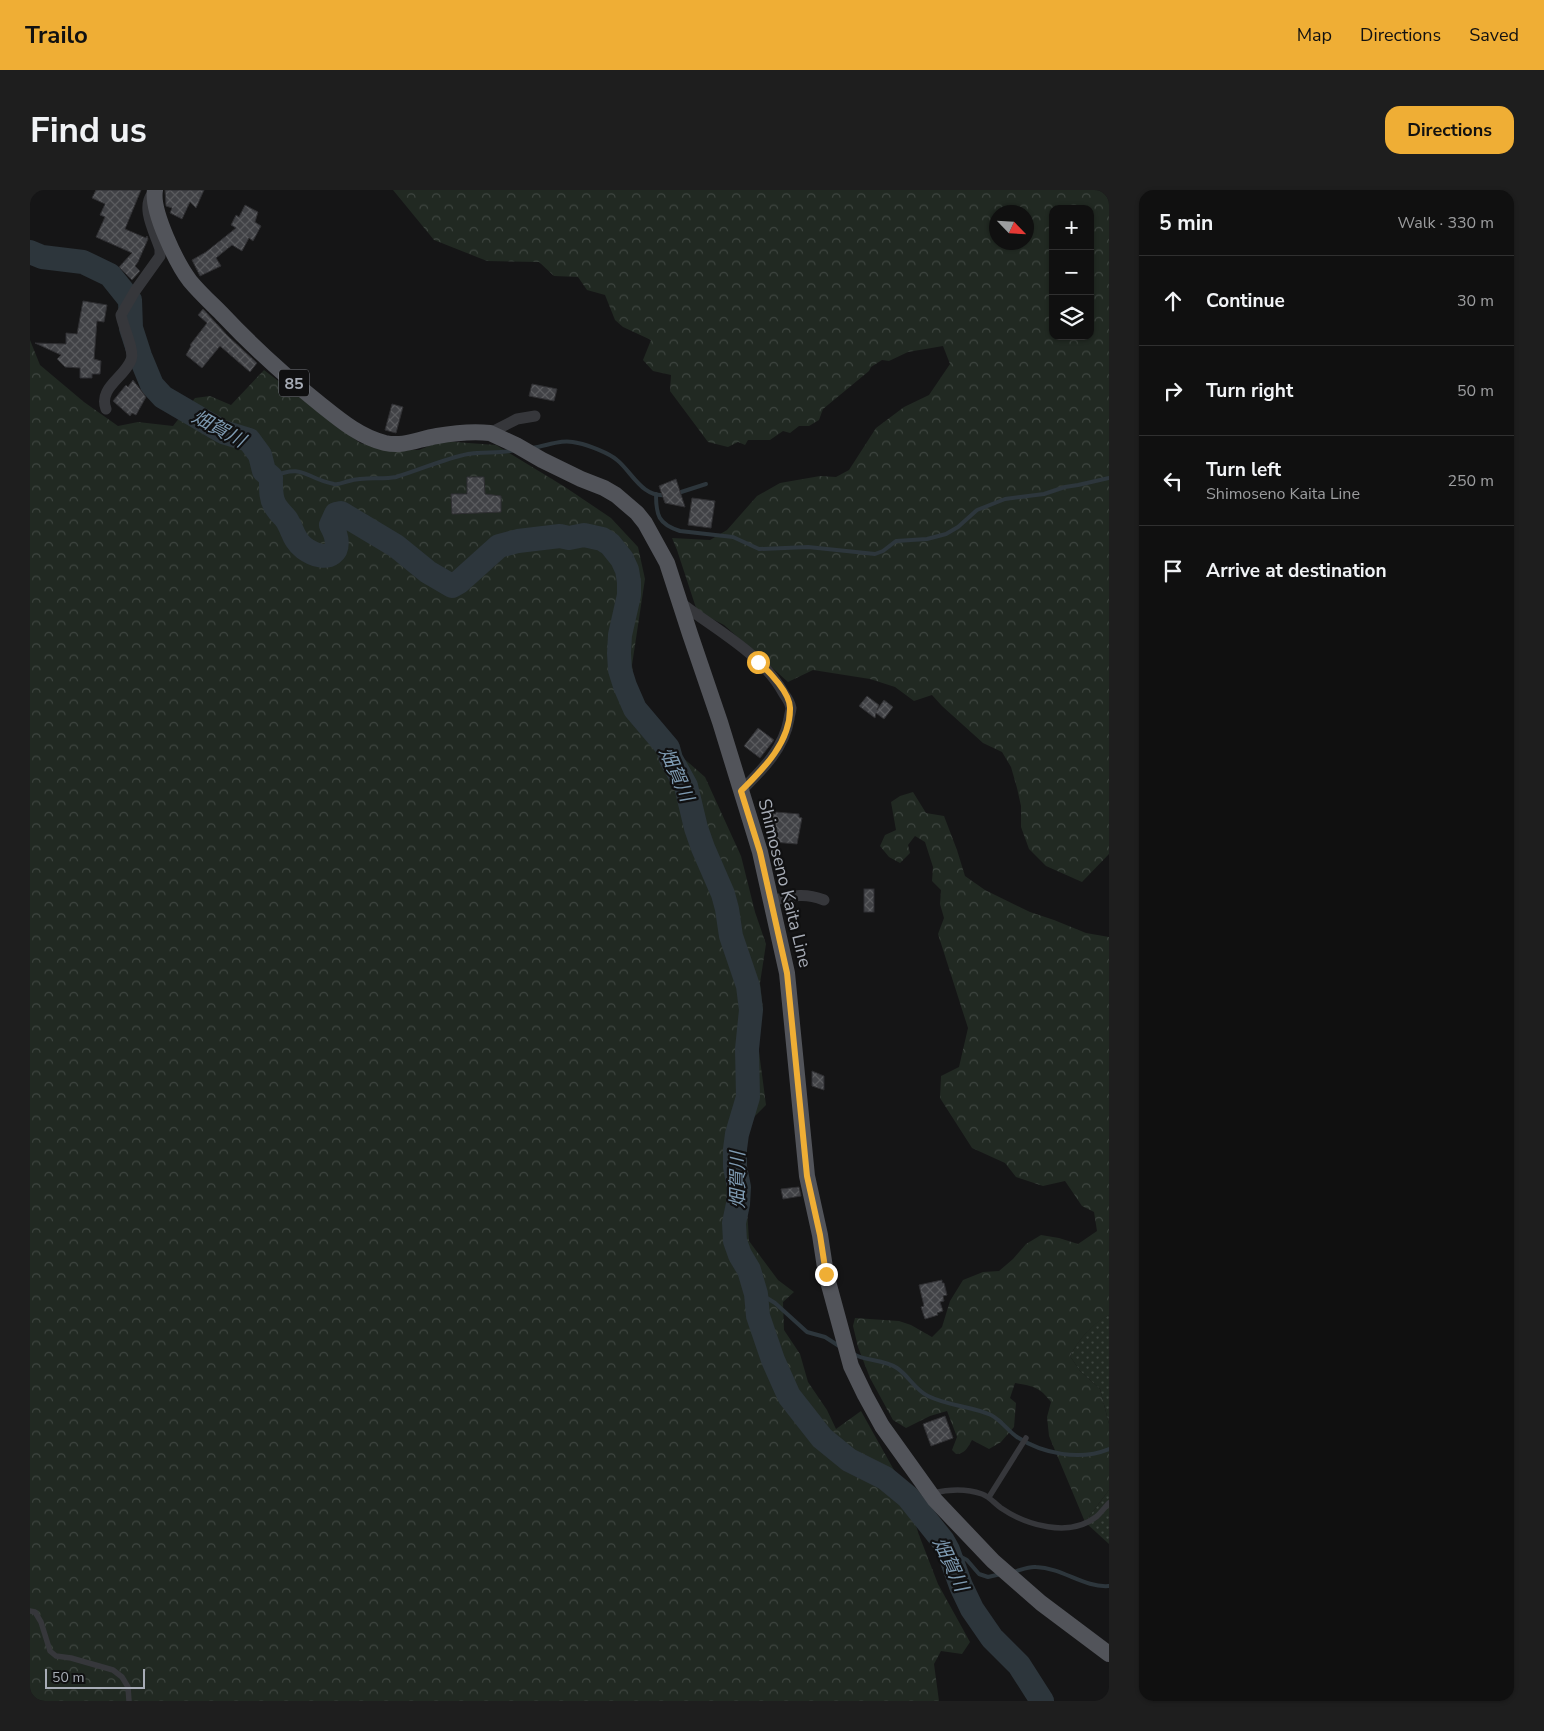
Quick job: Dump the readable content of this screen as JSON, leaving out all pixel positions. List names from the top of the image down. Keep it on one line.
{"streets":{"main road":["85","Shimoseno Kaita Line"]},"water":["畑賀川"],"scale_bar":"50 m","north":"bottom right","page":{"header":"Trailo","nav":["Map","Directions","Saved"],"buttons":"Directions","title":"Find us","heading":["5 min","Walk · 330 m"],"map_buttons":["+","−"],"list":[["Continue","30 m"],["Turn right","50 m"],["Turn left","Shimoseno Kaita Line","250 m"],"Arrive at destination"],"scale":"50 m"}}
